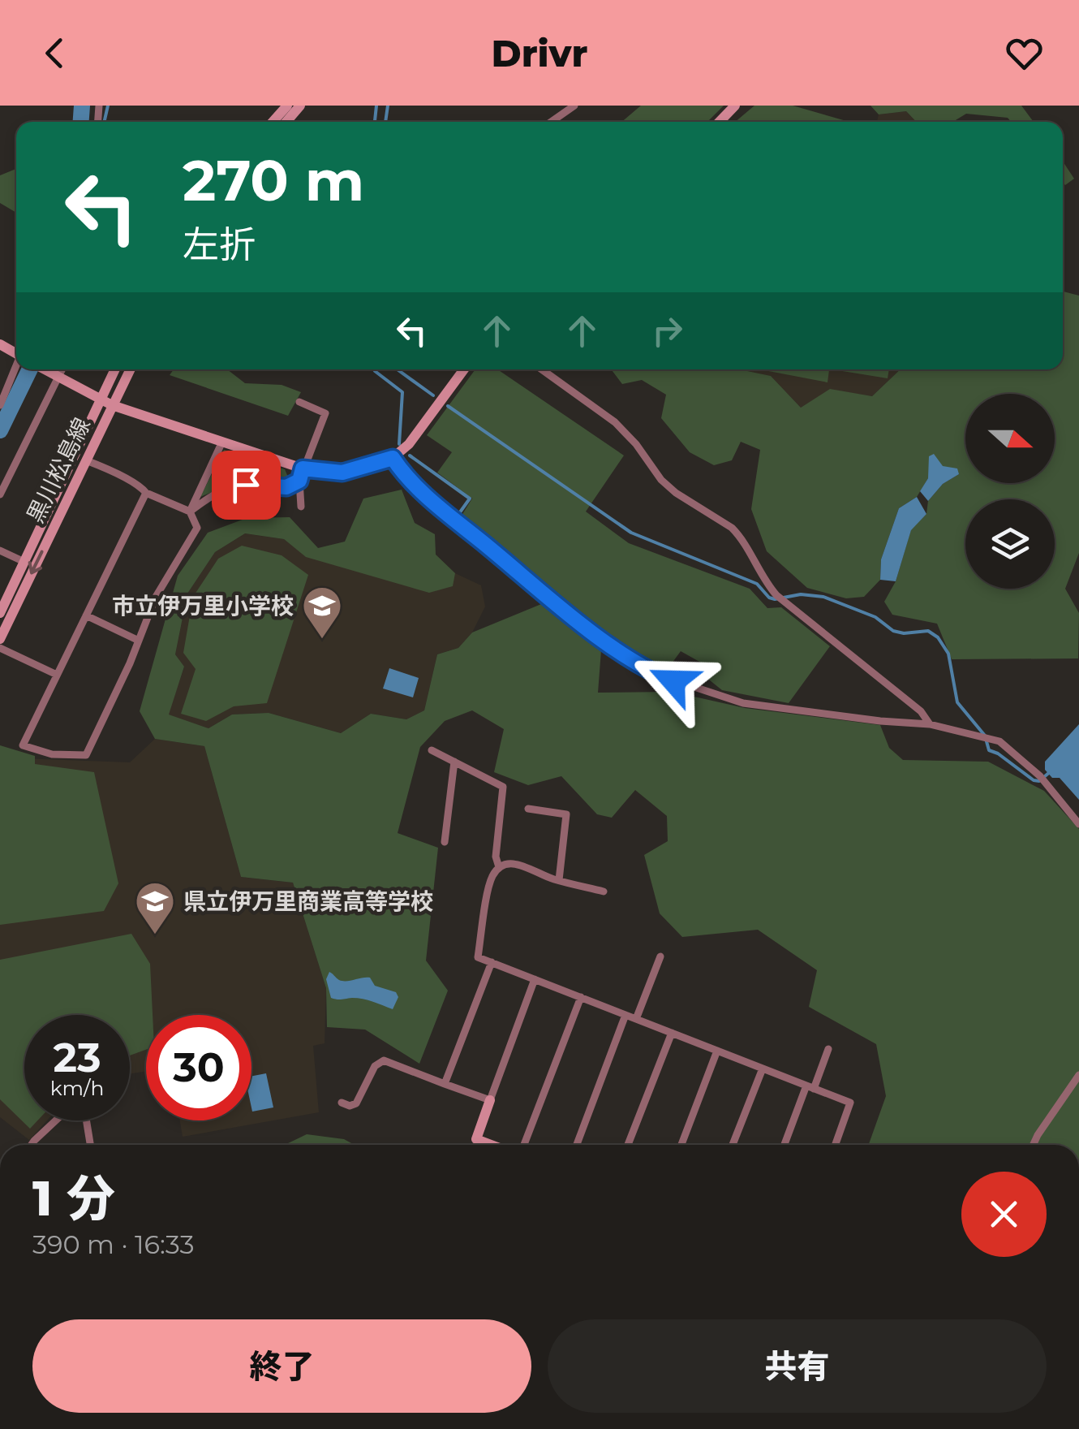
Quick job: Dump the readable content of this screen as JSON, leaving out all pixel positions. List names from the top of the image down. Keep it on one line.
{"streets":{"main road":["黒川松島線"]},"places":{"school or university":["市立伊万里小学校","県立伊万里商業高等学校"]},"north":"right","page":{"header":"Drivr","turn":["270 m","左折"],"speed":"23 km/h","limit":"30","heading":["1 分","390 m · 16:33"],"buttons":["終了","共有"]}}
